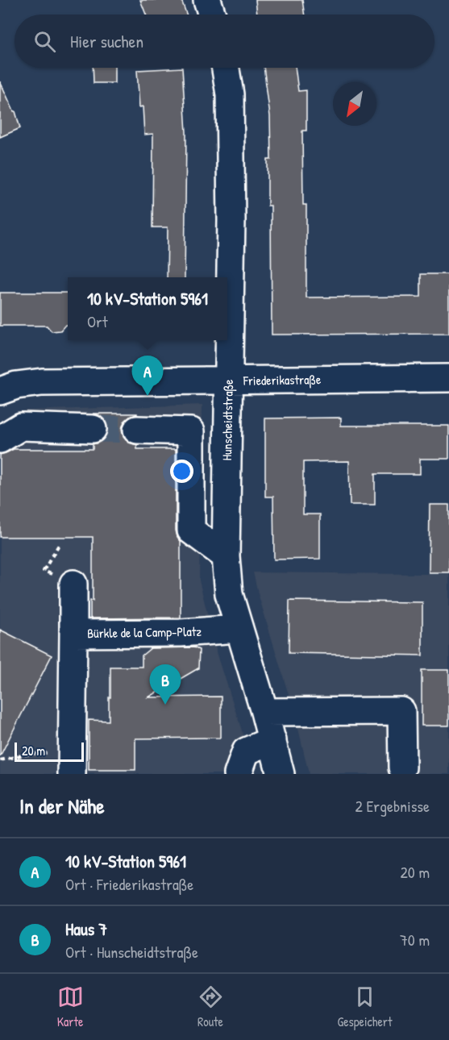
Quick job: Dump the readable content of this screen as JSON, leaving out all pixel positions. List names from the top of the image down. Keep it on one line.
{"streets":{"street":["Friederikastraße","Hunscheidtstraße","Bürkle de la Camp-Platz"]},"crossings":[["Friederikastraße","Hunscheidtstraße"],["Hunscheidtstraße","Bürkle de la Camp-Platz"]],"scale_bar":"20 m","north":"bottom left","page":{"search":"Hier suchen","popup":["10 kV-Station 5961","Ort"],"pins":["A","B"],"scale":"20 m","heading":["In der Nähe","2 Ergebnisse"],"list":[{"mark":"A","name":"10 kV-Station 5961","note":"Ort · Friederikastraße","value":"20 m"},{"mark":"B","name":"Haus 7","note":"Ort · Hunscheidtstraße","value":"70 m"}],"nav":["Karte","Route","Gespeichert"]}}
